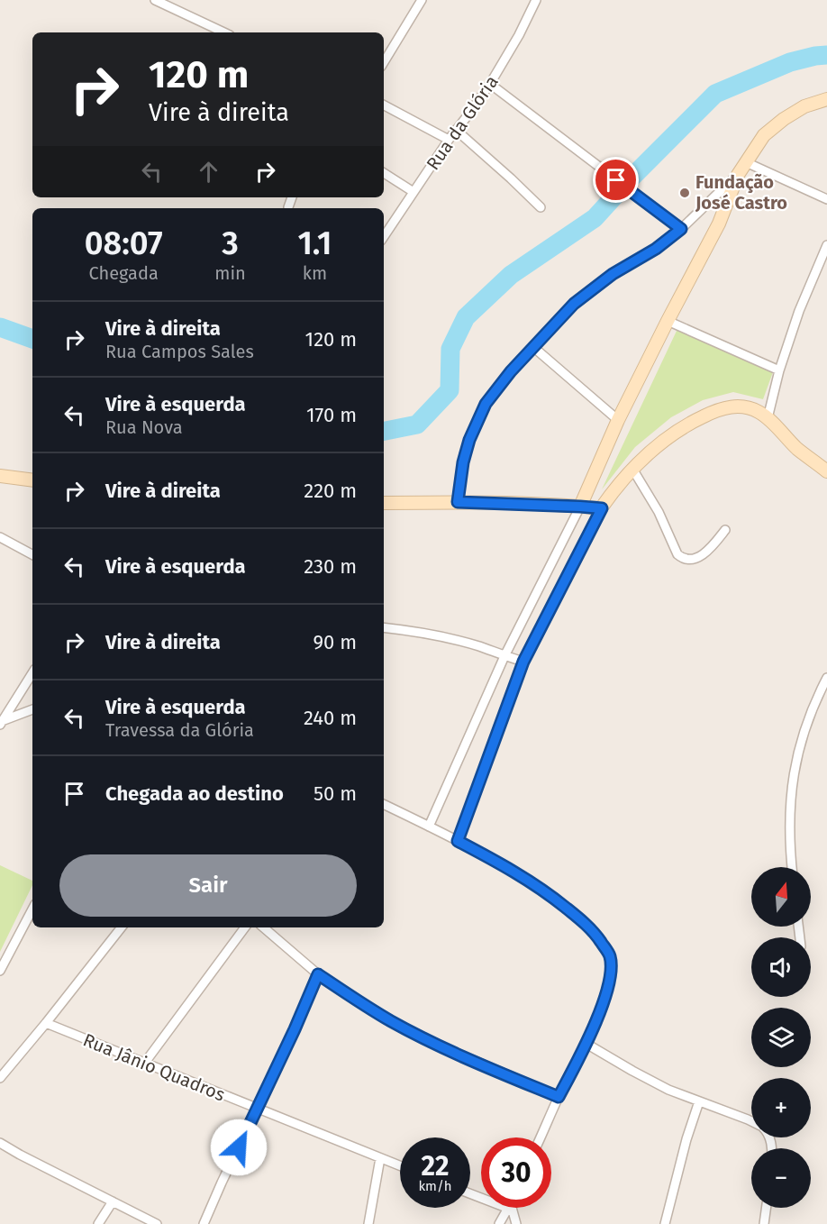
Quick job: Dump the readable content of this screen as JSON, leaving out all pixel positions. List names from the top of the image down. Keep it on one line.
{"streets":{"street":["Rua da Glória","Rua Jânio Quadros"]},"places":["Fundação José Castro"],"north":"top","page":{"turn":["120 m","Vire à direita"],"eta":["08:07","Chegada","3","min","1.1","km"],"list":[{"name":"Vire à direita","note":"Rua Campos Sales","value":"120 m"},{"name":"Vire à esquerda","note":"Rua Nova","value":"170 m"},{"name":"Vire à direita","value":"220 m"},{"name":"Vire à esquerda","value":"230 m"},{"name":"Vire à direita","value":"90 m"},{"name":"Vire à esquerda","note":"Travessa da Glória","value":"240 m"},{"name":"Chegada ao destino","value":"50 m"}],"buttons":"Sair","map_buttons":["+","−"],"speed":"22 km/h","limit":"30"}}
